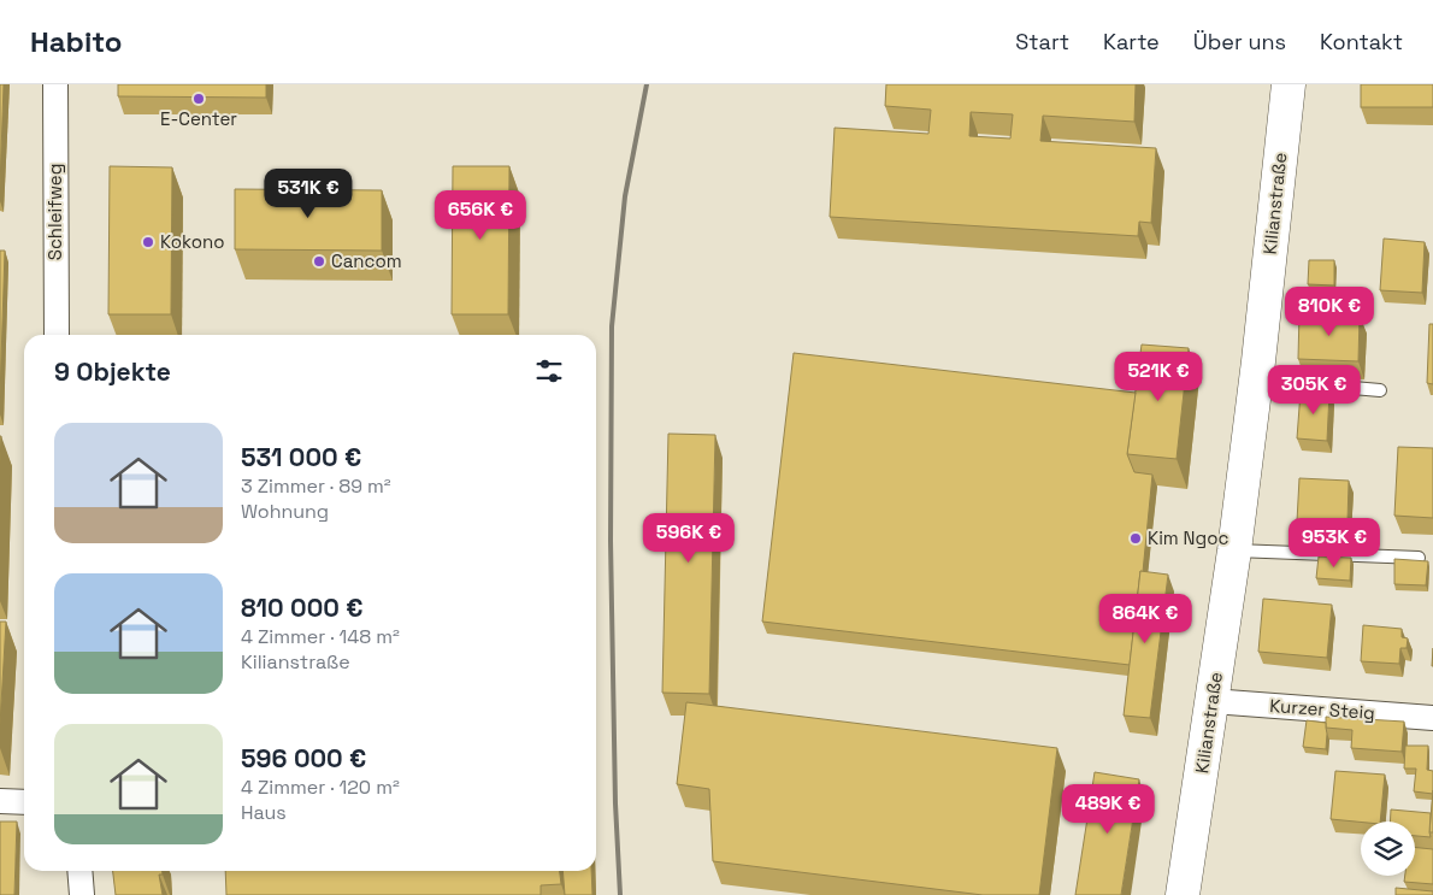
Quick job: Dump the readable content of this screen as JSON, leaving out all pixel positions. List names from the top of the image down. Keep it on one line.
{"streets":{"main road":["Kilianstraße"],"street":["Schleifweg","Kurzer Steig"]},"crossings":[["Kilianstraße","Kurzer Steig"]],"places":["E-Center","Kokono","Cancom","Kim Ngoc"],"page":{"header":"Habito","nav":["Start","Karte","Über uns","Kontakt"],"price":["531K €","656K €","810K €","521K €","305K €","596K €","953K €","864K €","489K €"],"heading":"9 Objekte","list":[{"name":"531 000 €","note":"3 Zimmer · 89 m² · Wohnung"},{"name":"810 000 €","note":"4 Zimmer · 148 m² · Kilianstraße"},{"name":"596 000 €","note":"4 Zimmer · 120 m² · Haus"}]}}
